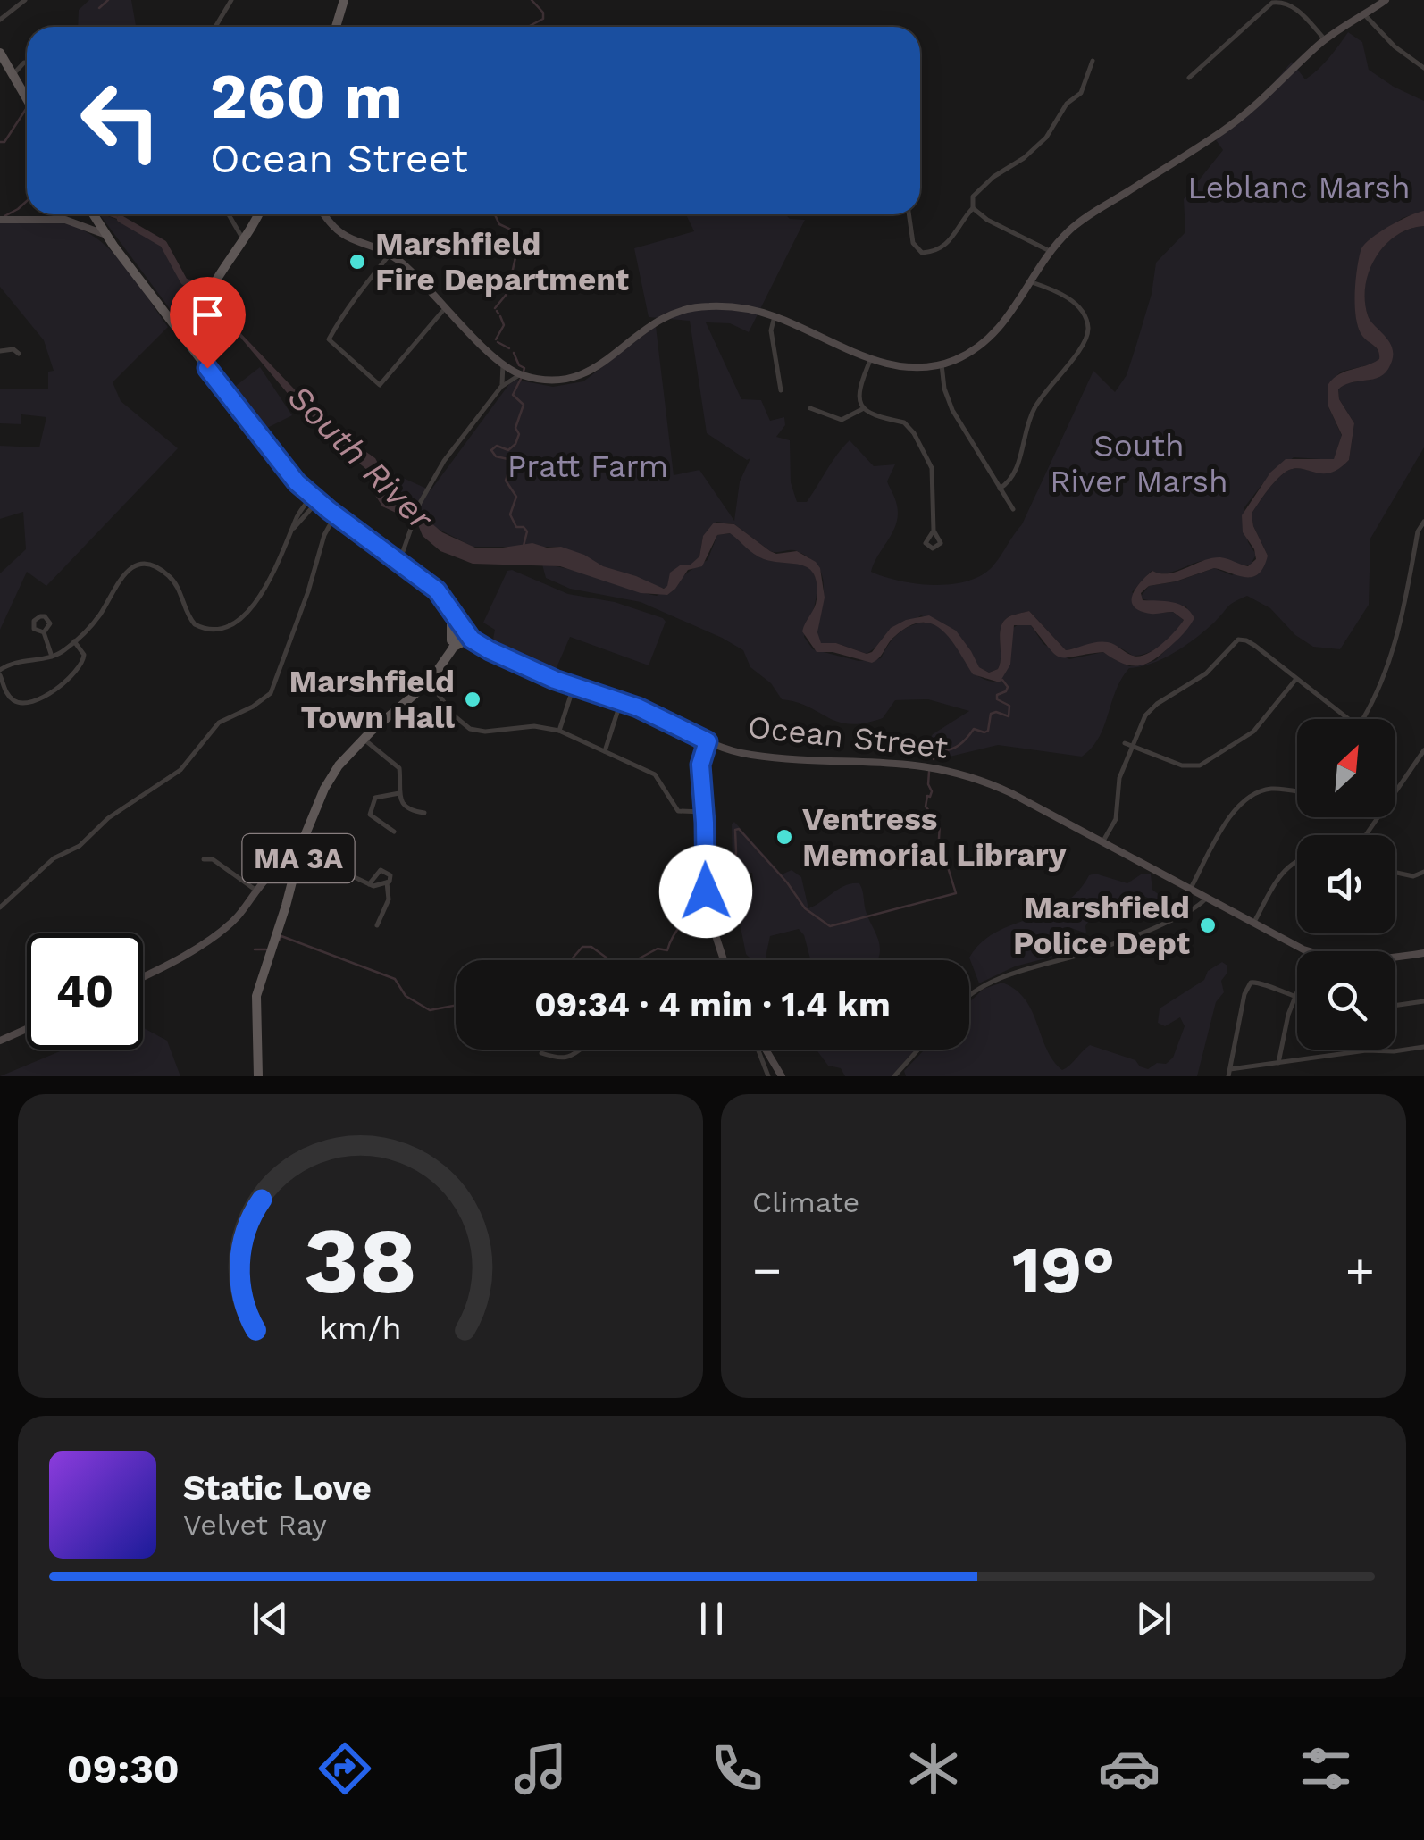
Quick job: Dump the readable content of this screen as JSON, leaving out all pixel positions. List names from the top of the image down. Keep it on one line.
{"streets":{"main road":["Ocean Street","MA 3A"]},"crossings":[["Ocean Street","MA 3A"]],"water":["South River"],"parks":["Leblanc Marsh","South River Marsh","Pratt Farm"],"places":["Marshfield Fire Department","Marshfield Town Hall","Ventress Memorial Library","Marshfield Police Dept"],"north":"top right","page":{"turn":["260 m","Ocean Street"],"limit":"40","trip":"09:34 · 4 min · 1.4 km","tile":"Climate","heat":["−","19°","+"],"song":["Static Love","Velvet Ray"],"tabs":"09:30","gauge":["38","km/h"]}}
